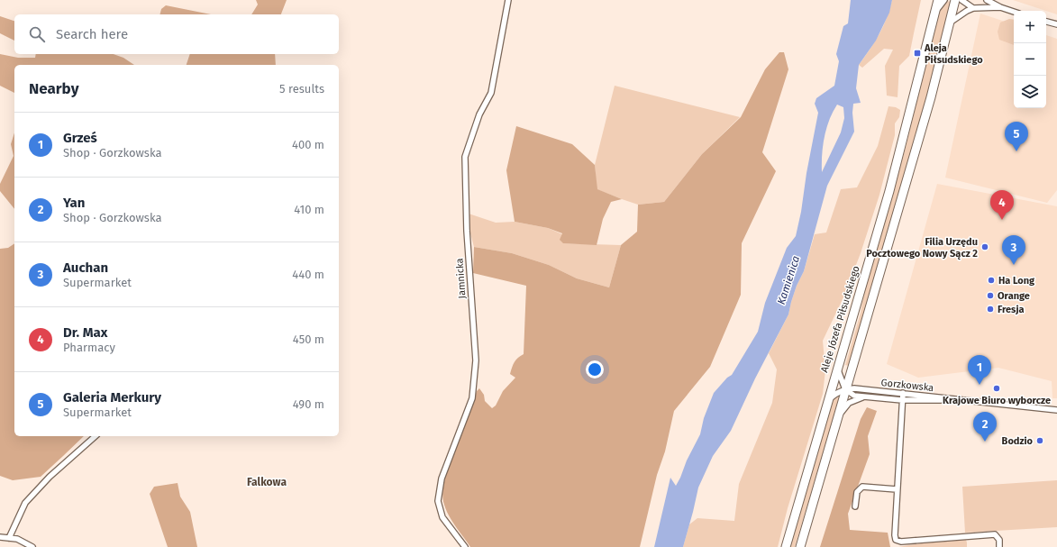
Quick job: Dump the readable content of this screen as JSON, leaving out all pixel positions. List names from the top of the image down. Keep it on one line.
{"streets":{"main road":["Aleje Józefa Piłsudskiego"],"street":["Jamnicka","Gorzkowska"]},"crossings":[["Aleje Józefa Piłsudskiego","Gorzkowska"]],"districts":["Falkowa"],"water":["Kamienica"],"places":{"transit":["Aleja Piłsudskiego"],"other":["Filia Urzędu Pocztowego Nowy Sącz 2","Ha Long","Orange","Fresja","Krajowe Biuro wyborcze","Bodzio"]},"page":{"map_buttons":["+","−"],"search":"Search here","heading":["Nearby","5 results"],"list":[{"mark":"1","name":"Grześ","note":"Shop · Gorzkowska","value":"400 m"},{"mark":"2","name":"Yan","note":"Shop · Gorzkowska","value":"410 m"},{"mark":"3","name":"Auchan","note":"Supermarket","value":"440 m"},{"mark":"4","name":"Dr. Max","note":"Pharmacy","value":"450 m"},{"mark":"5","name":"Galeria Merkury","note":"Supermarket","value":"490 m"}],"pins":["5","4","3","1","2"]}}
